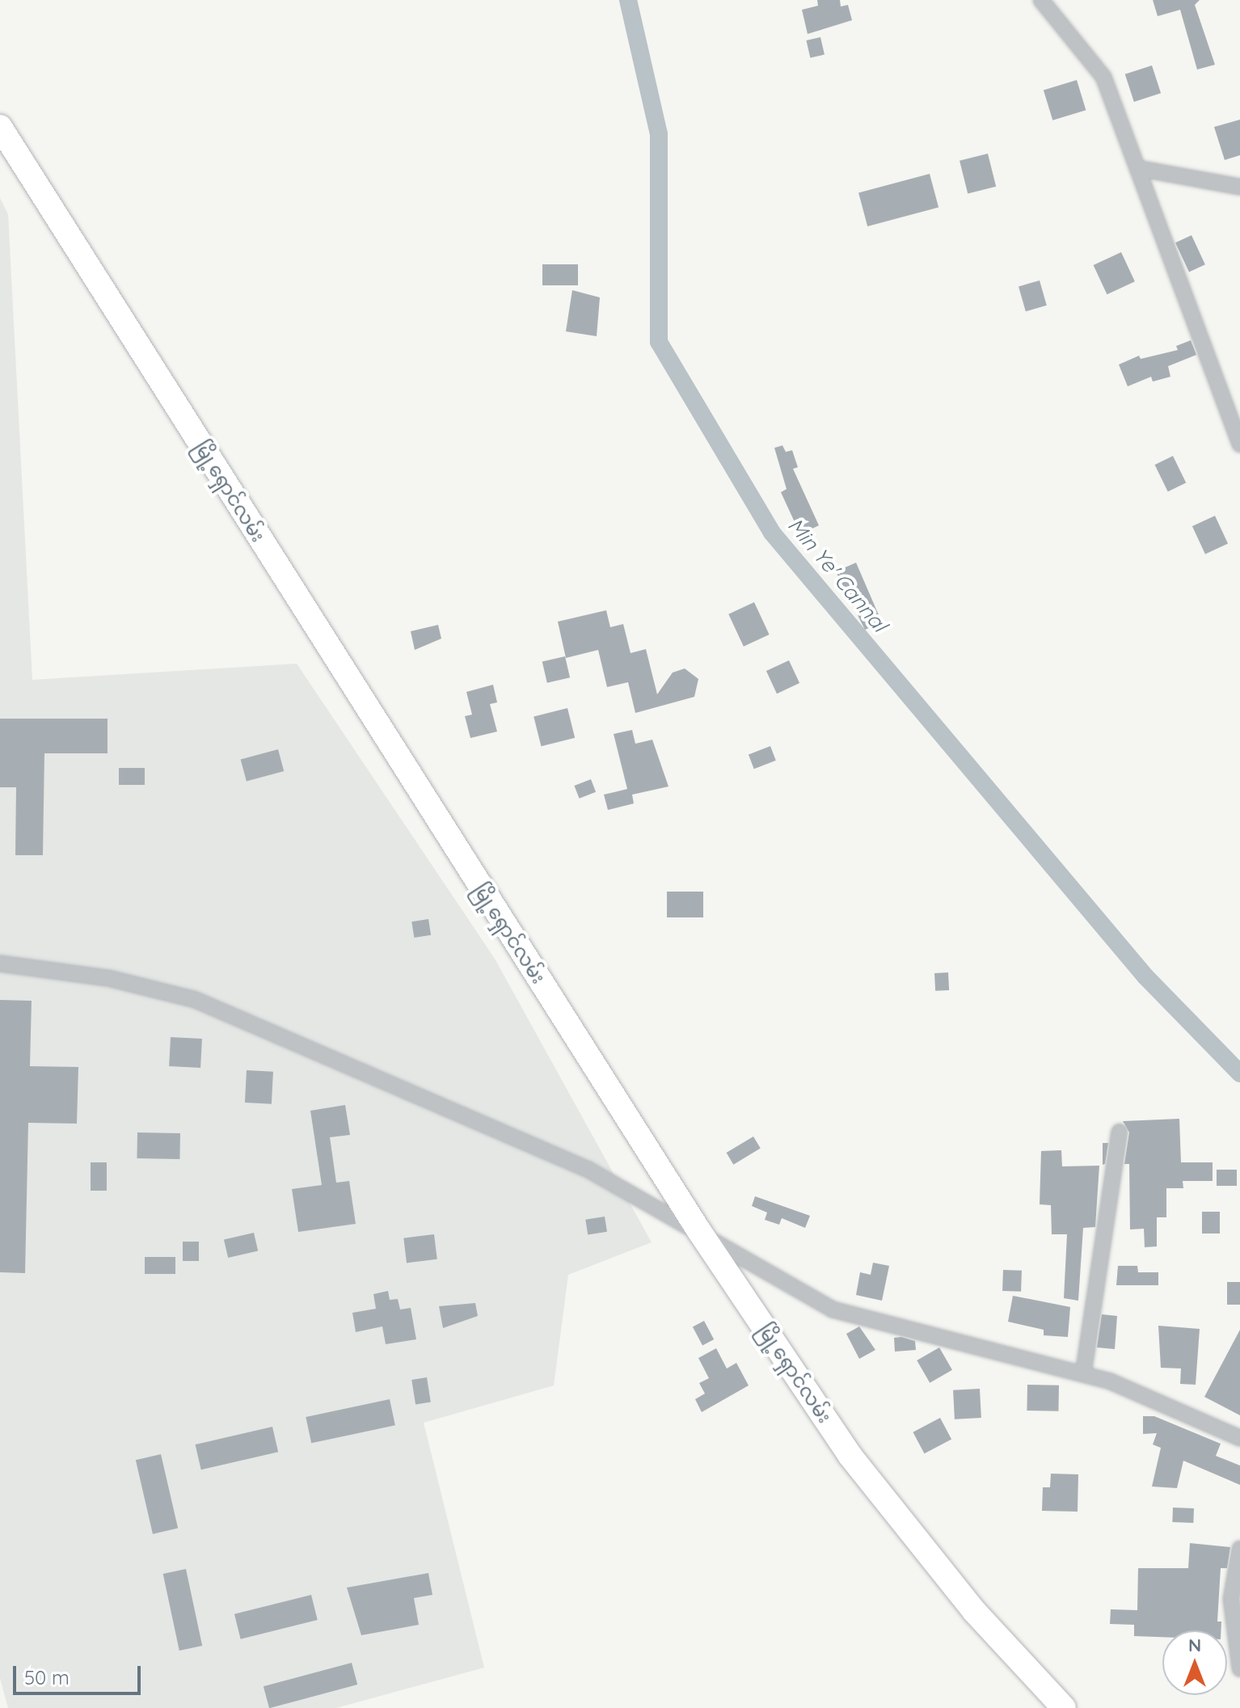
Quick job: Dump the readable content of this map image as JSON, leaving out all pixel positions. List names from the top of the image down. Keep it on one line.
{"streets":{"main road":["မြို့ရှောင်လမ်း"]},"water":["Min Ye' Cannal"],"scale_bar":"50 m","north":"top"}
